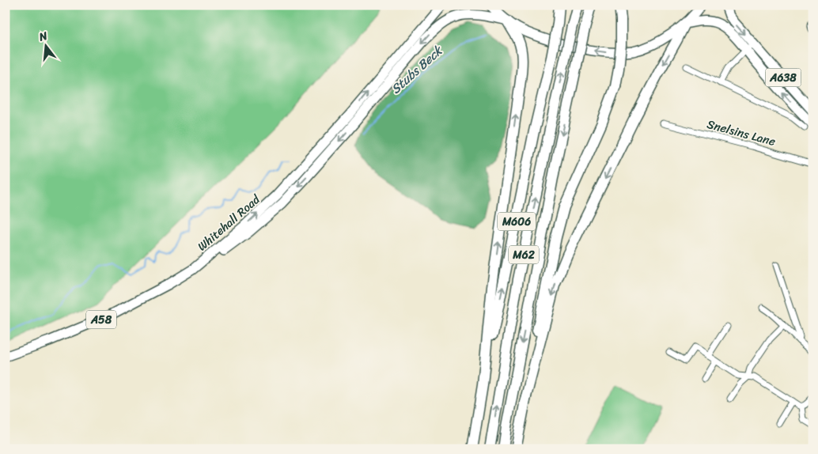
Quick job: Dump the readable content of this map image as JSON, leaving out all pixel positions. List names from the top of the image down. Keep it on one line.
{"streets":{"highway":["M606","M62"],"main road":["A638","Whitehall Road","A58"],"street":["Snelsins Lane"]},"crossings":[["Whitehall Road","A58"]],"water":["Stubs Beck"],"north":"top"}
